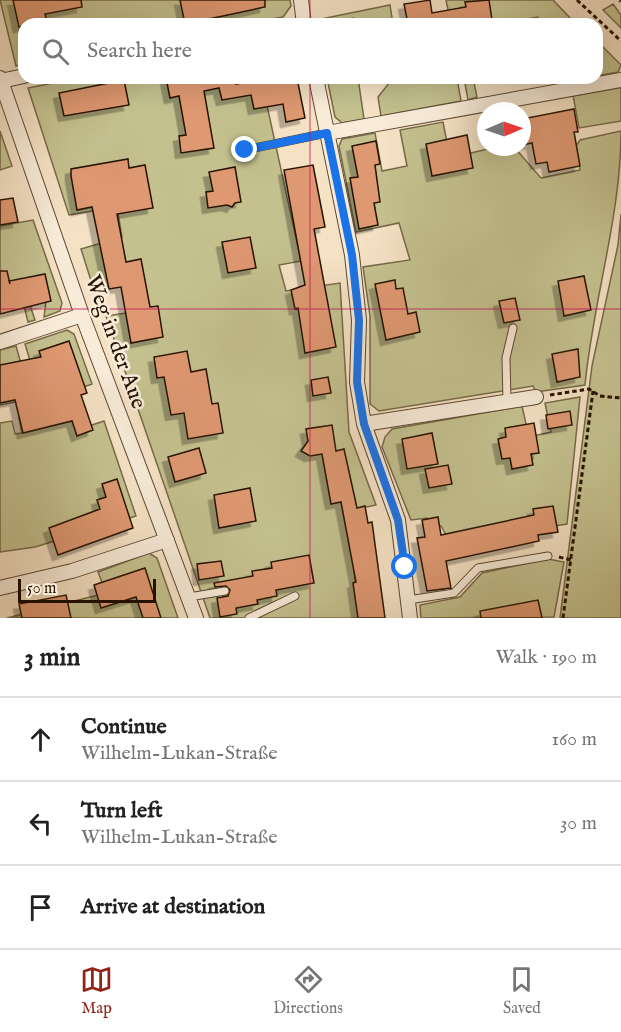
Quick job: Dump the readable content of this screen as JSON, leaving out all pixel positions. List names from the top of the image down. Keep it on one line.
{"streets":{"street":["Weg in der Aue"]},"scale_bar":"50 m","north":"right","page":{"search":"Search here","scale":"50 m","heading":["3 min","Walk · 190 m"],"list":[["Continue","Wilhelm-Lukan-Straße","160 m"],["Turn left","Wilhelm-Lukan-Straße","30 m"],"Arrive at destination"],"nav":["Map","Directions","Saved"]}}
